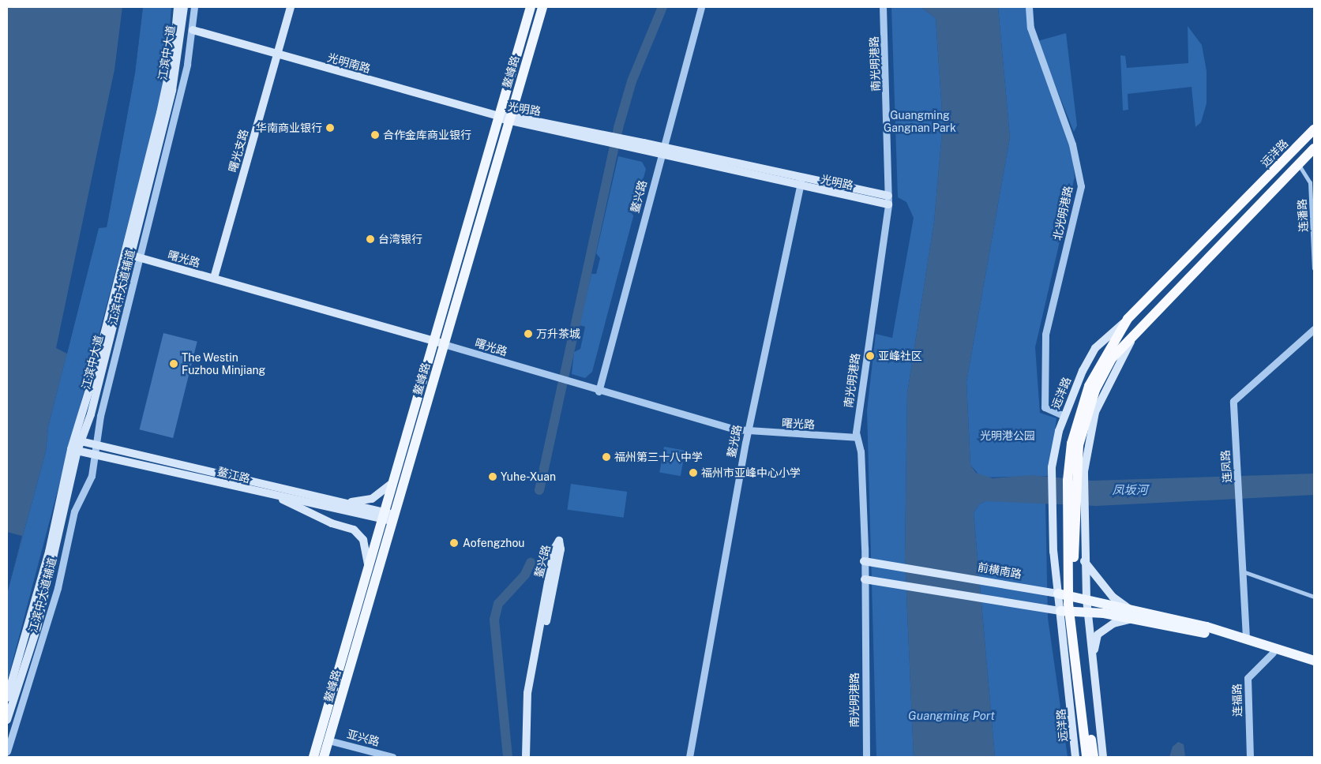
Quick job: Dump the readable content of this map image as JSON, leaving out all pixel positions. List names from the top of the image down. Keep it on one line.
{"streets":{"highway":["远洋路"],"main road":["江滨中大道","光明南路","鳌峰路","光明路","曙光支路","鳌兴路","曙光路","鳌江路","前横南路"],"street":["南光明港路","北光明港路","连潘路","江滨中大道辅道","鳌光路","连凤路","连福路","亚兴路"]},"crossings":[["江滨中大道","曙光路"],["江滨中大道","鳌江路"],["光明南路","鳌峰路"],["光明南路","光明路"],["光明南路","曙光支路"],["光明南路","江滨中大道辅道"],["南光明港路","光明路"],["南光明港路","曙光路"],["南光明港路","前横南路"],["鳌峰路","光明路"],["鳌峰路","曙光路"],["鳌峰路","鳌江路"],["鳌峰路","亚兴路"],["光明路","鳌兴路"],["光明路","鳌光路"],["曙光支路","曙光路"],["远洋路","北光明港路"],["远洋路","前横南路"],["鳌兴路","曙光路"],["曙光路","江滨中大道辅道"],["曙光路","鳌光路"],["江滨中大道辅道","鳌江路"],["连凤路","前横南路"]],"water":["凤坂河","Guangming Port"],"parks":["Guangming Gangnan Park","光明港公园"],"places":["华南商业银行","合作金库商业银行","台湾银行","万升茶城","亚峰社区","The Westin Fuzhou Minjiang","福州第三十八中学","福州市亚峰中心小学","Yuhe-Xuan","Aofengzhou"]}
